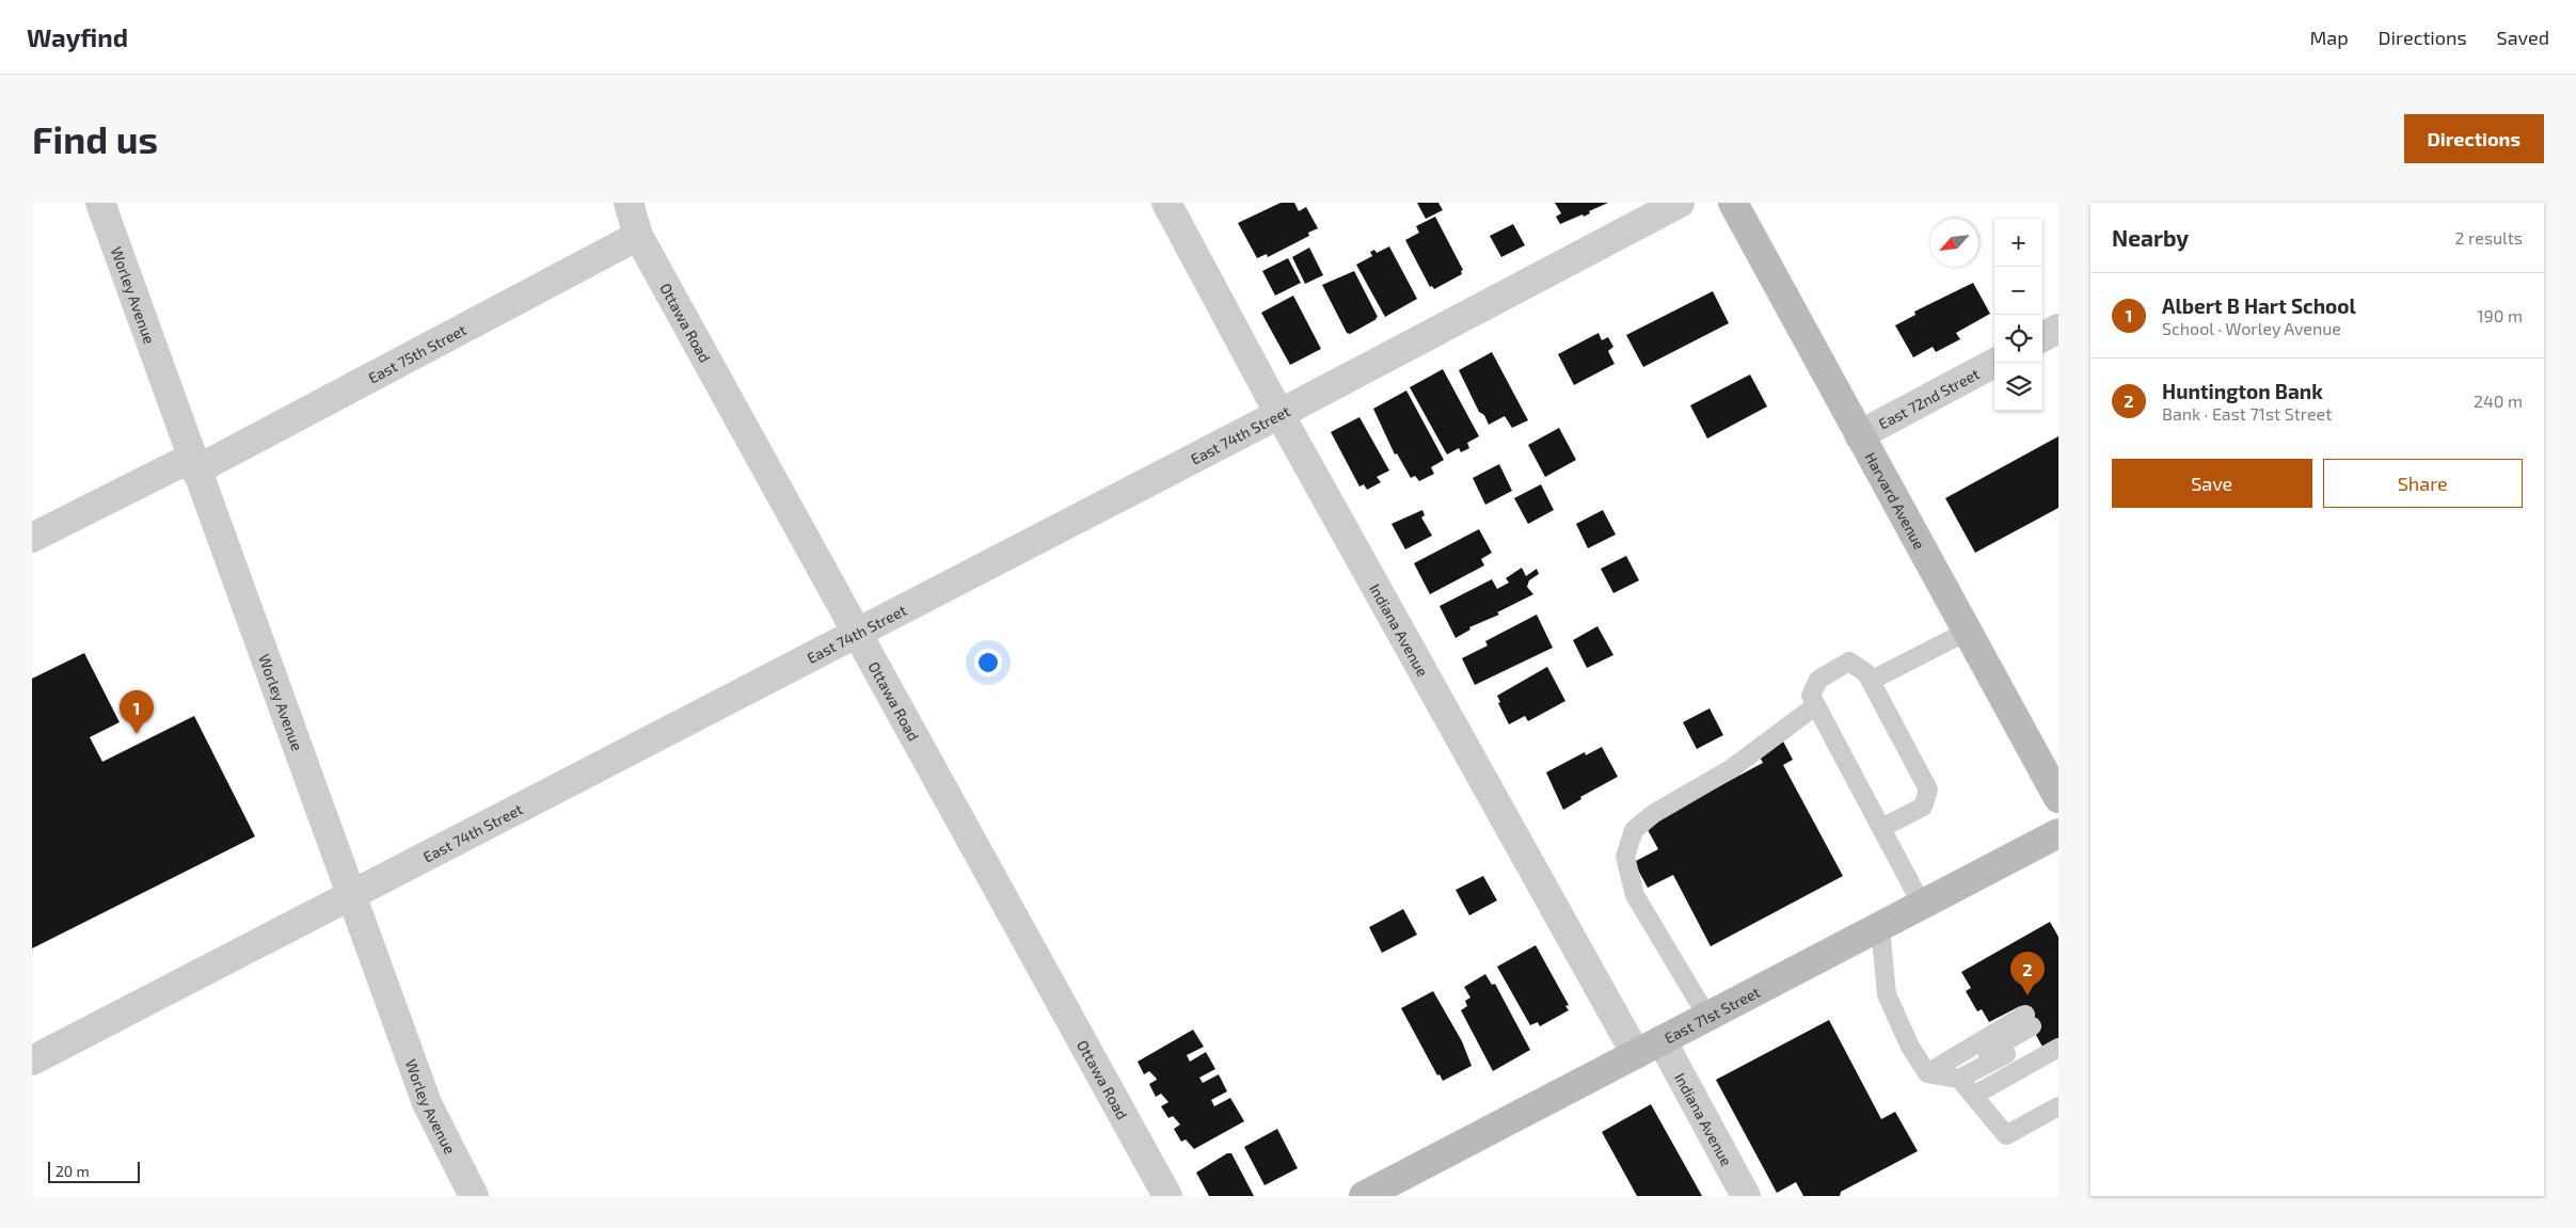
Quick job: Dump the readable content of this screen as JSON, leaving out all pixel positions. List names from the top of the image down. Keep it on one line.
{"streets":{"main road":["Harvard Avenue","East 71st Street"],"street":["Worley Avenue","Ottawa Road","East 75th Street","East 72nd Street","East 74th Street","Indiana Avenue"]},"crossings":[["Worley Avenue","East 75th Street"],["Worley Avenue","East 74th Street"],["Ottawa Road","East 75th Street"],["Ottawa Road","East 74th Street"],["East 72nd Street","Harvard Avenue"],["East 74th Street","Indiana Avenue"],["Indiana Avenue","East 71st Street"]],"scale_bar":"20 m","north":"bottom left","page":{"header":"Wayfind","nav":["Map","Directions","Saved"],"buttons":["Directions",["Save","Share"]],"title":"Find us","heading":["Nearby","2 results"],"map_buttons":["+","−"],"list":[{"mark":"1","name":"Albert B Hart School","note":"School · Worley Avenue","value":"190 m"},{"mark":"2","name":"Huntington Bank","note":"Bank · East 71st Street","value":"240 m"}],"pins":["1","2"],"scale":"20 m"}}
